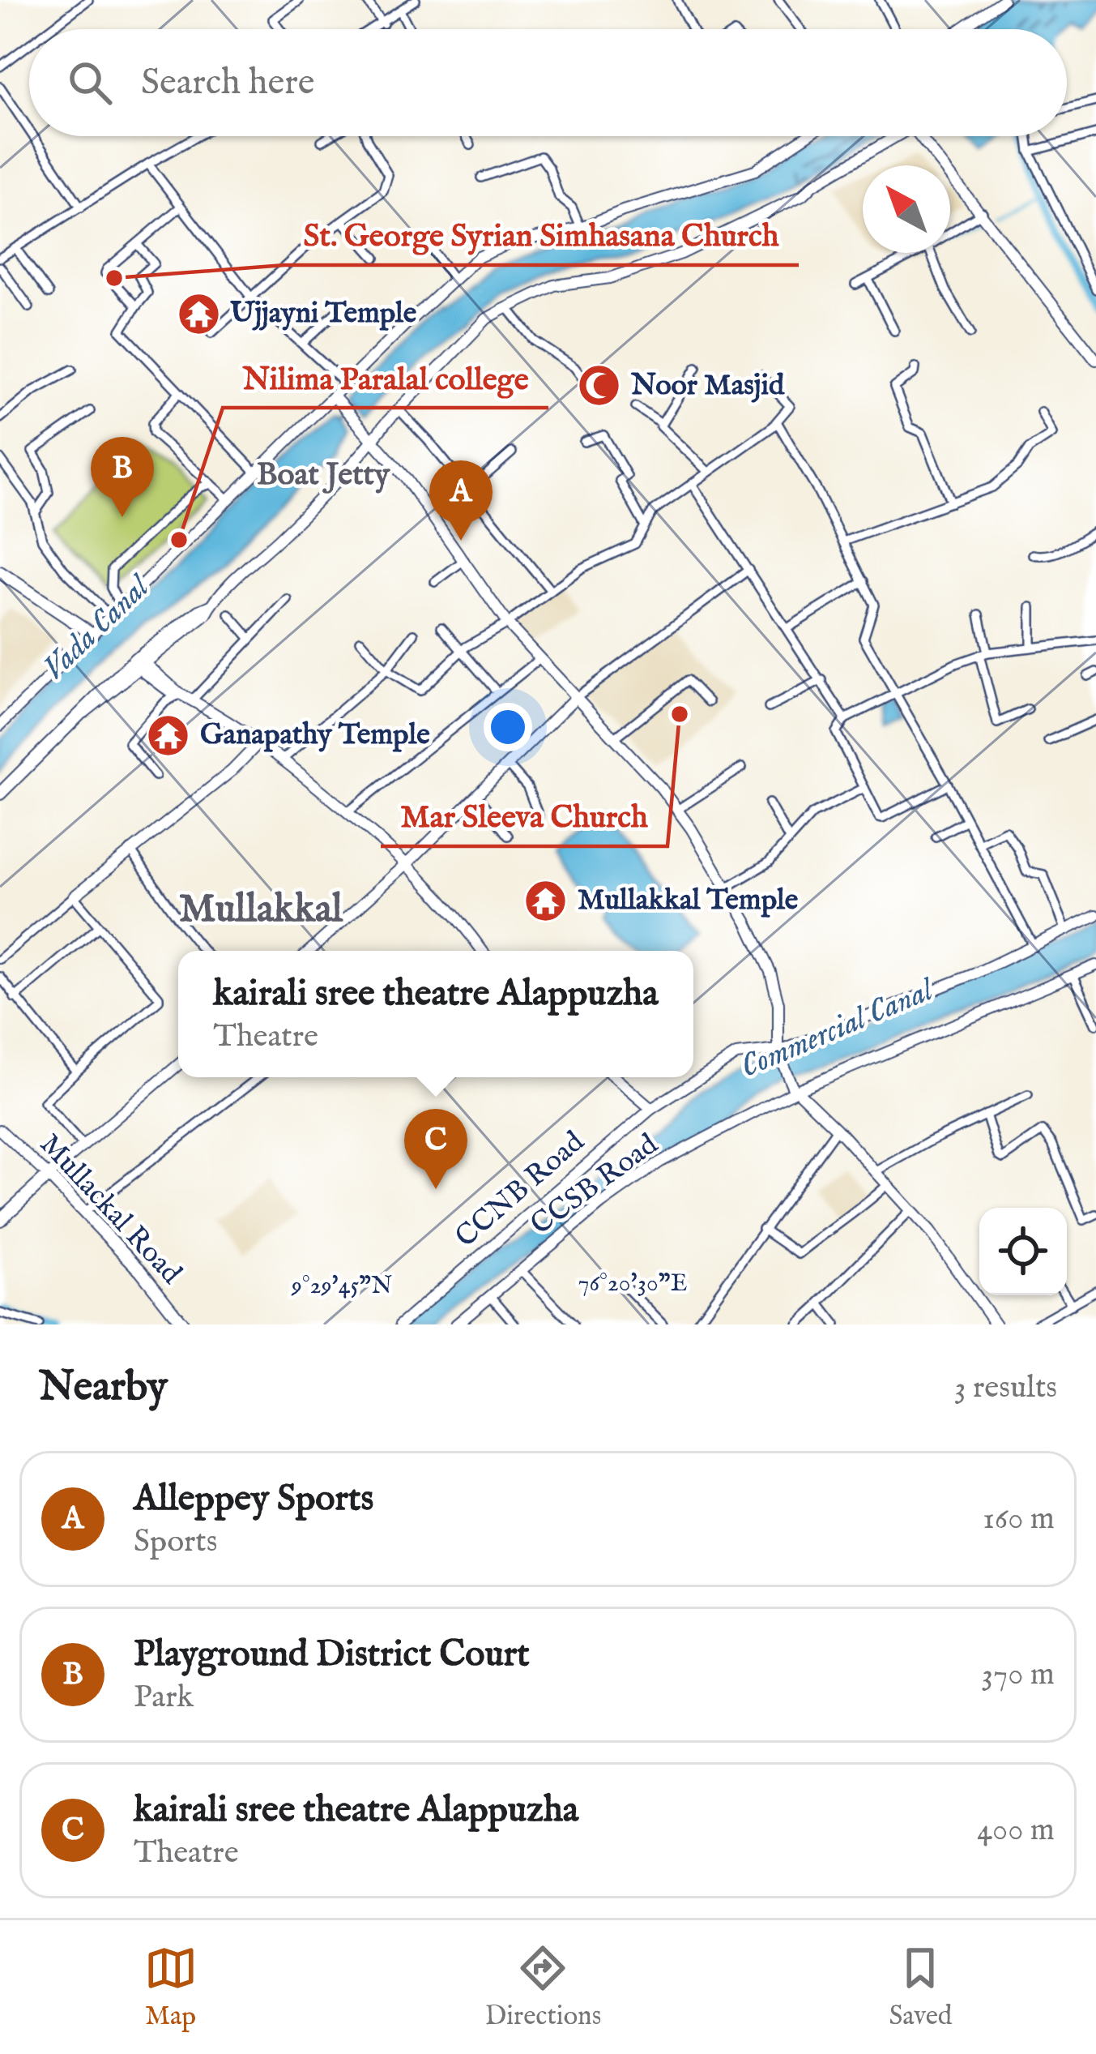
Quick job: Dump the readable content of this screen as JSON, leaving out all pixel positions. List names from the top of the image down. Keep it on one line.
{"streets":{"main road":["CCSB Road","CCNB Road","Mullackal Road"]},"districts":["Boat Jetty","Mullakkal"],"water":["Vada Canal","Commercial Canal"],"places":{"other":["St. George Syrian Simhasana Church","Nilima Paralal college","Mar Sleeva Church"],"temple":["Ujjayni Temple","Ganapathy Temple","Mullakkal Temple"],"mosque":["Noor Masjid"]},"north":"top left","page":{"search":"Search here","pins":["B","A","C"],"popup":["kairali sree theatre Alappuzha","Theatre"],"heading":["Nearby","3 results"],"list":[{"mark":"A","name":"Alleppey Sports","note":"Sports","value":"160 m"},{"mark":"B","name":"Playground District Court","note":"Park","value":"370 m"},{"mark":"C","name":"kairali sree theatre Alappuzha","note":"Theatre","value":"400 m"}],"nav":["Map","Directions","Saved"]},"coordinates":["76°20'30\"E","9°29'45\"N"]}
